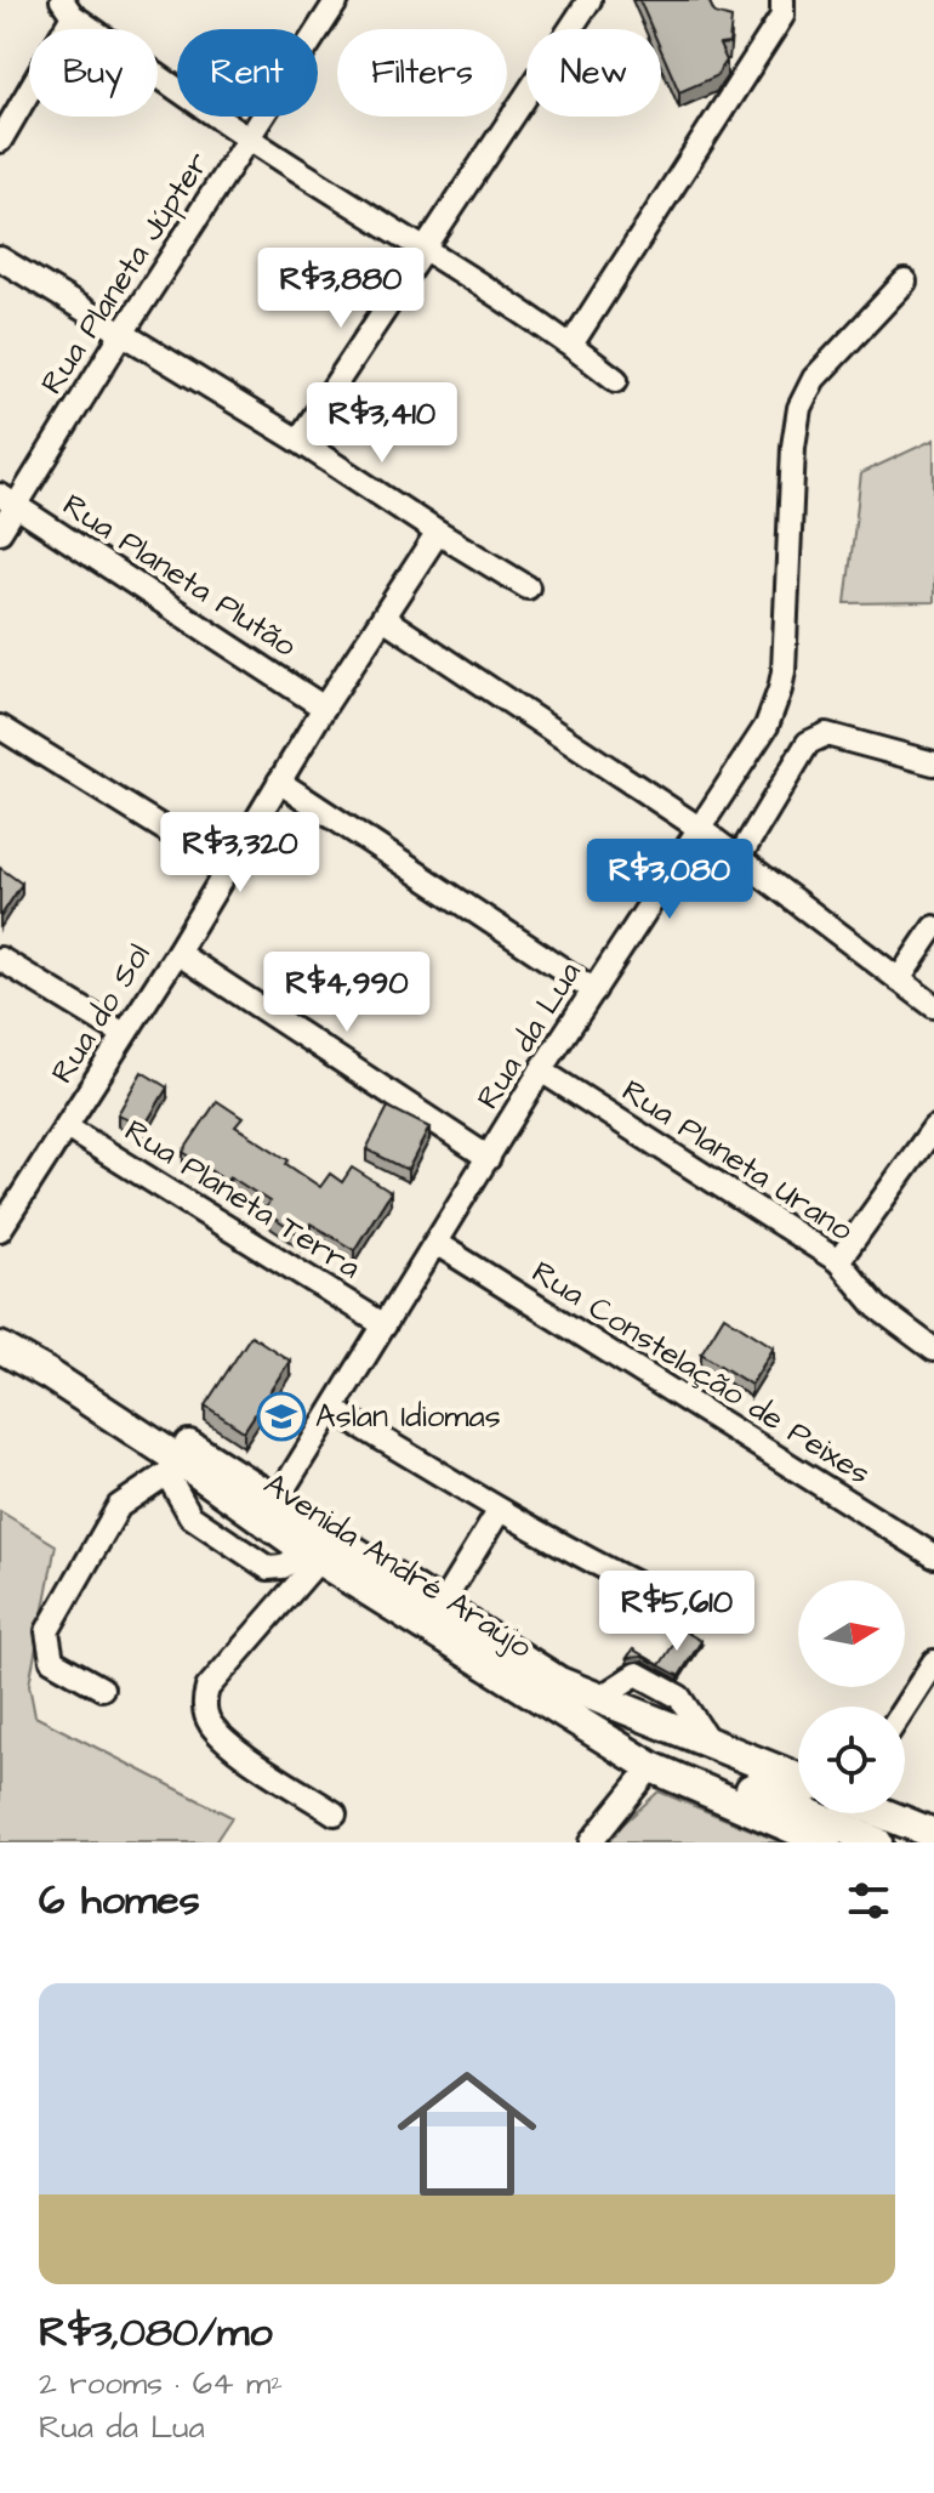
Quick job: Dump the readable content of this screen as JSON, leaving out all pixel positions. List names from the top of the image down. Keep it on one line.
{"streets":{"main road":["Avenida André Araújo"],"street":["Rua Planeta Júpter","Rua Planeta Plutão","Rua do Sol","Rua da Lua","Rua Planeta Urano","Rua Planeta Terra","Rua Constelação de Peixes"]},"crossings":[["Rua Planeta Júpter","Rua Planeta Plutão"],["Rua Planeta Plutão","Rua do Sol"],["Rua do Sol","Rua Planeta Terra"],["Rua da Lua","Rua Planeta Urano"],["Rua da Lua","Rua Planeta Terra"],["Rua da Lua","Rua Constelação de Peixes"],["Rua da Lua","Avenida André Araújo"]],"places":{"school or university":["Aslan Idiomas"]},"north":"right","page":{"chip":["Buy","Rent","Filters","New"],"price":["R$3,880","R$3,410","R$3,320","R$3,080","R$4,990","R$5,610"],"heading":"6 homes","list":[{"name":"R$3,080/mo","note":"2 rooms · 64 m² · Rua da Lua"}]}}
